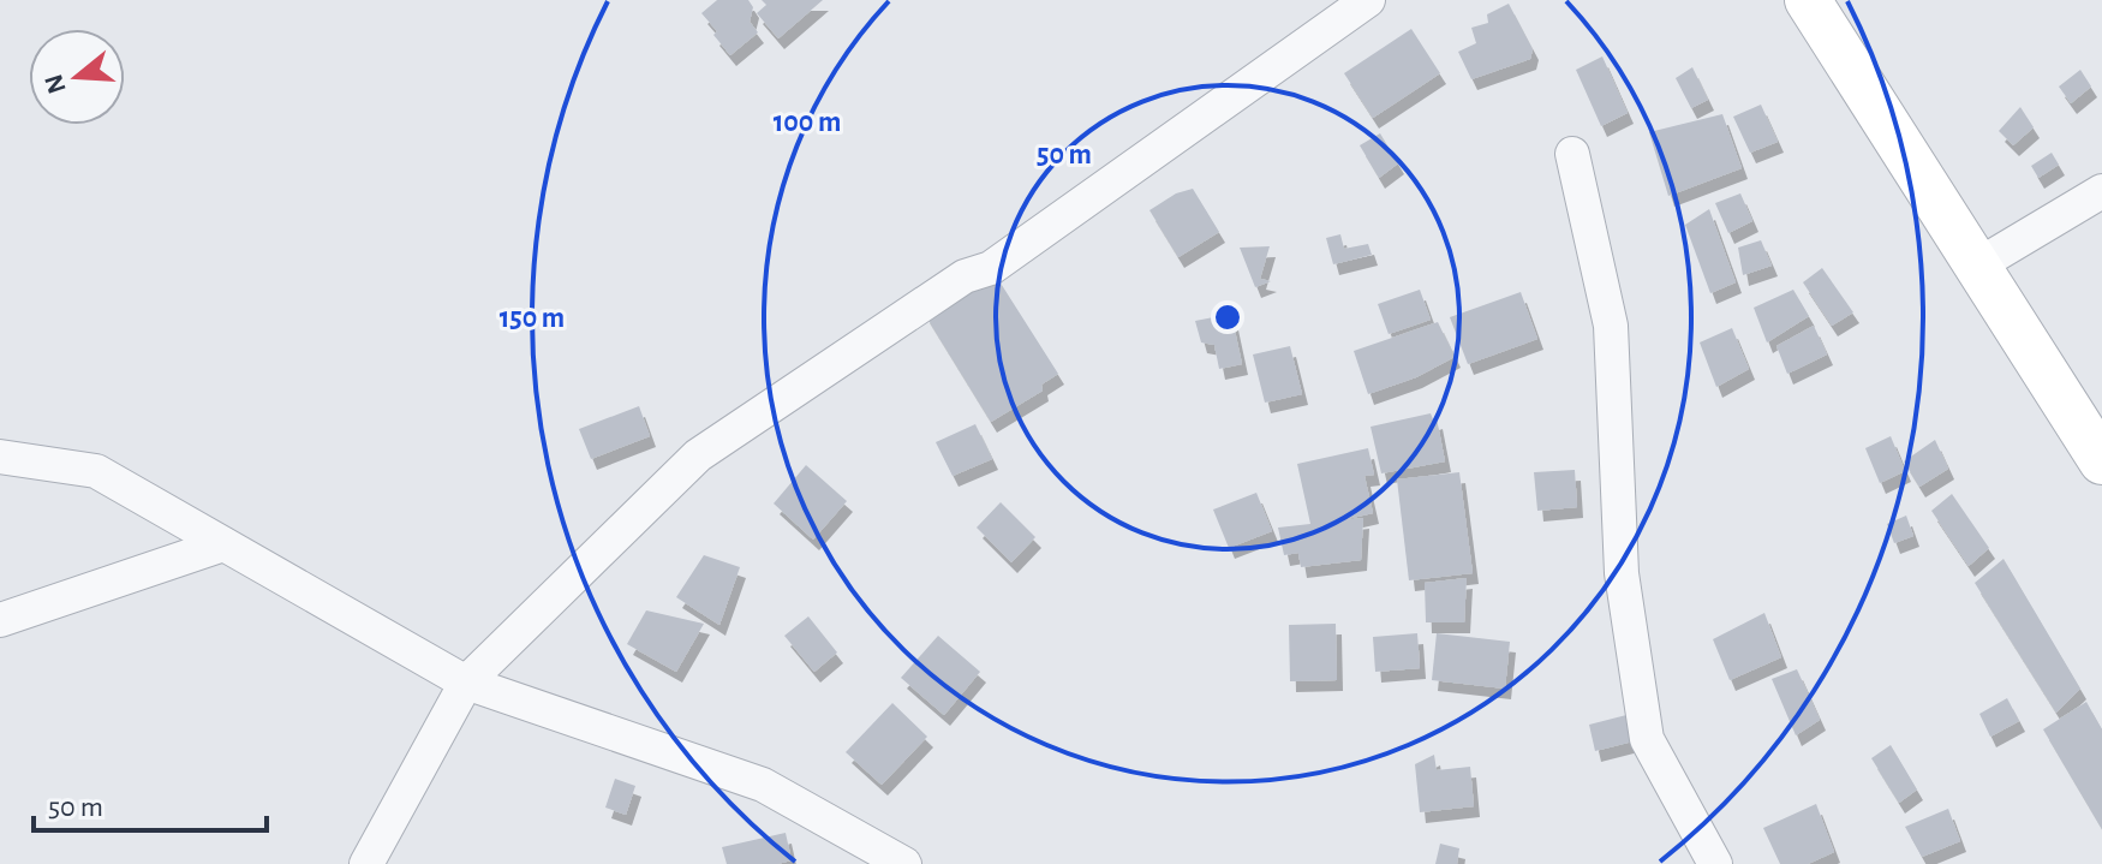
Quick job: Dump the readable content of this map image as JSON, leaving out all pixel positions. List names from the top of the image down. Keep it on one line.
{"scale_bar":"50 m","north":"left","rings":["100 m","50 m","150 m"]}
